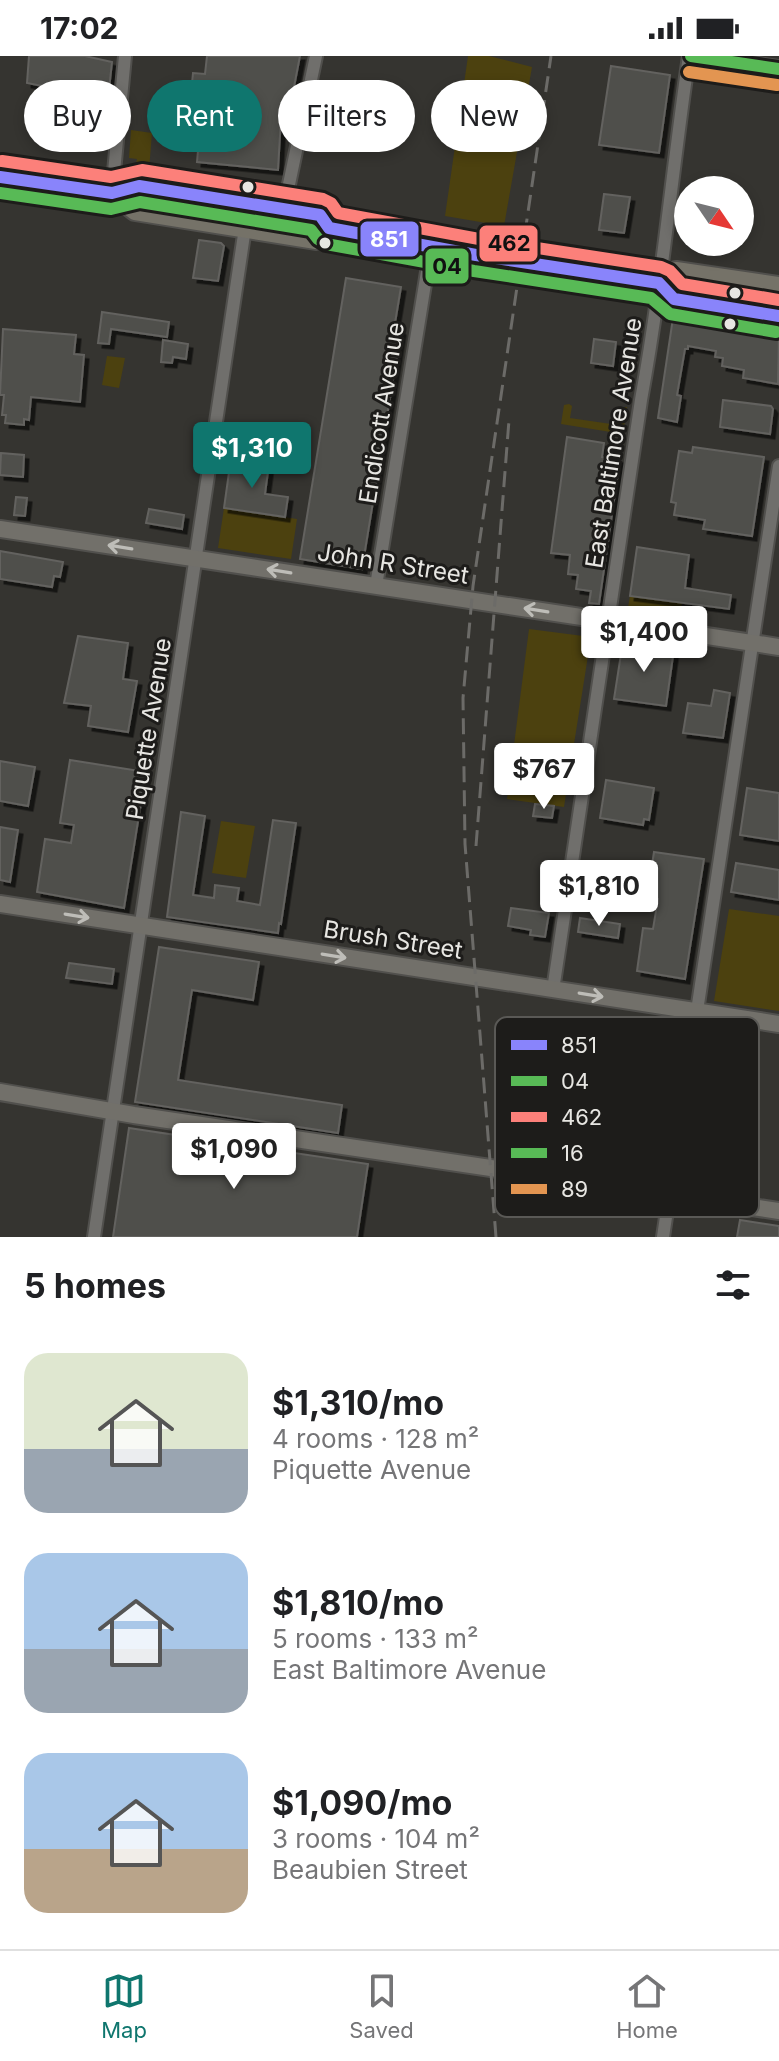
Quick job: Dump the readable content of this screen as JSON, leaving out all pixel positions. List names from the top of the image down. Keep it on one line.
{"streets":{"street":["Endicott Avenue","East Baltimore Avenue","John R Street","Piquette Avenue","Brush Street"]},"crossings":[["Endicott Avenue","John R Street"],["East Baltimore Avenue","John R Street"],["East Baltimore Avenue","Brush Street"],["John R Street","Piquette Avenue"],["Piquette Avenue","Brush Street"]],"one_way":["John R Street","Brush Street"],"lines":["transit line 16","transit line 89","transit line 462","transit line 851","transit line 04"],"legend":["851","04","462","16","89"],"north":"bottom right","page":{"status":"17:02","chip":["Buy","Rent","Filters","New"],"price":["$1,310","$1,400","$767","$1,810","$1,090"],"heading":"5 homes","list":[{"name":"$1,310/mo","note":"4 rooms · 128 m² · Piquette Avenue"},{"name":"$1,810/mo","note":"5 rooms · 133 m² · East Baltimore Avenue"},{"name":"$1,090/mo","note":"3 rooms · 104 m² · Beaubien Street"}],"tabs":["Map","Saved","Home"]}}
